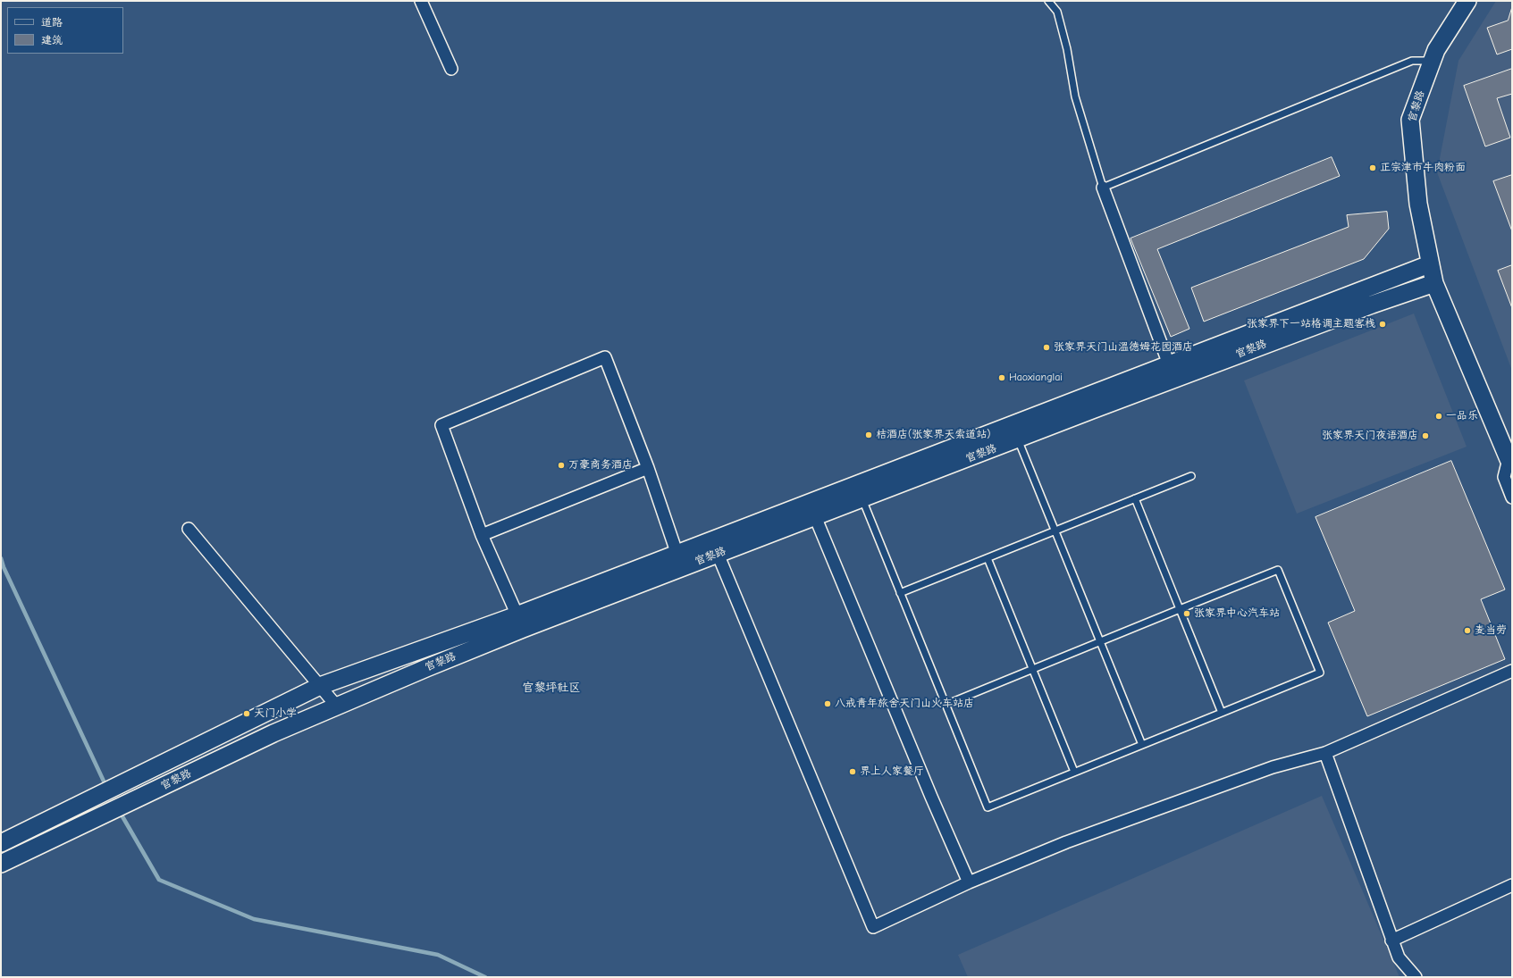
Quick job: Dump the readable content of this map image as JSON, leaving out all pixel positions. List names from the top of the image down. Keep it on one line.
{"streets":{"main road":["官黎路"]},"districts":["官黎坪社区"],"places":["正宗津市牛肉粉面","张家界下一站格调主题客栈","张家界天门山温德姆花园酒店","Haoxianglai","一品乐","桔酒店(张家界天索道站)","张家界天门夜语酒店","万豪商务酒店","张家界中心汽车站","麦当劳","八戒青年旅舍天门山火车站店","天门小学","界上人家餐厅"],"legend":["道路","建筑"]}
